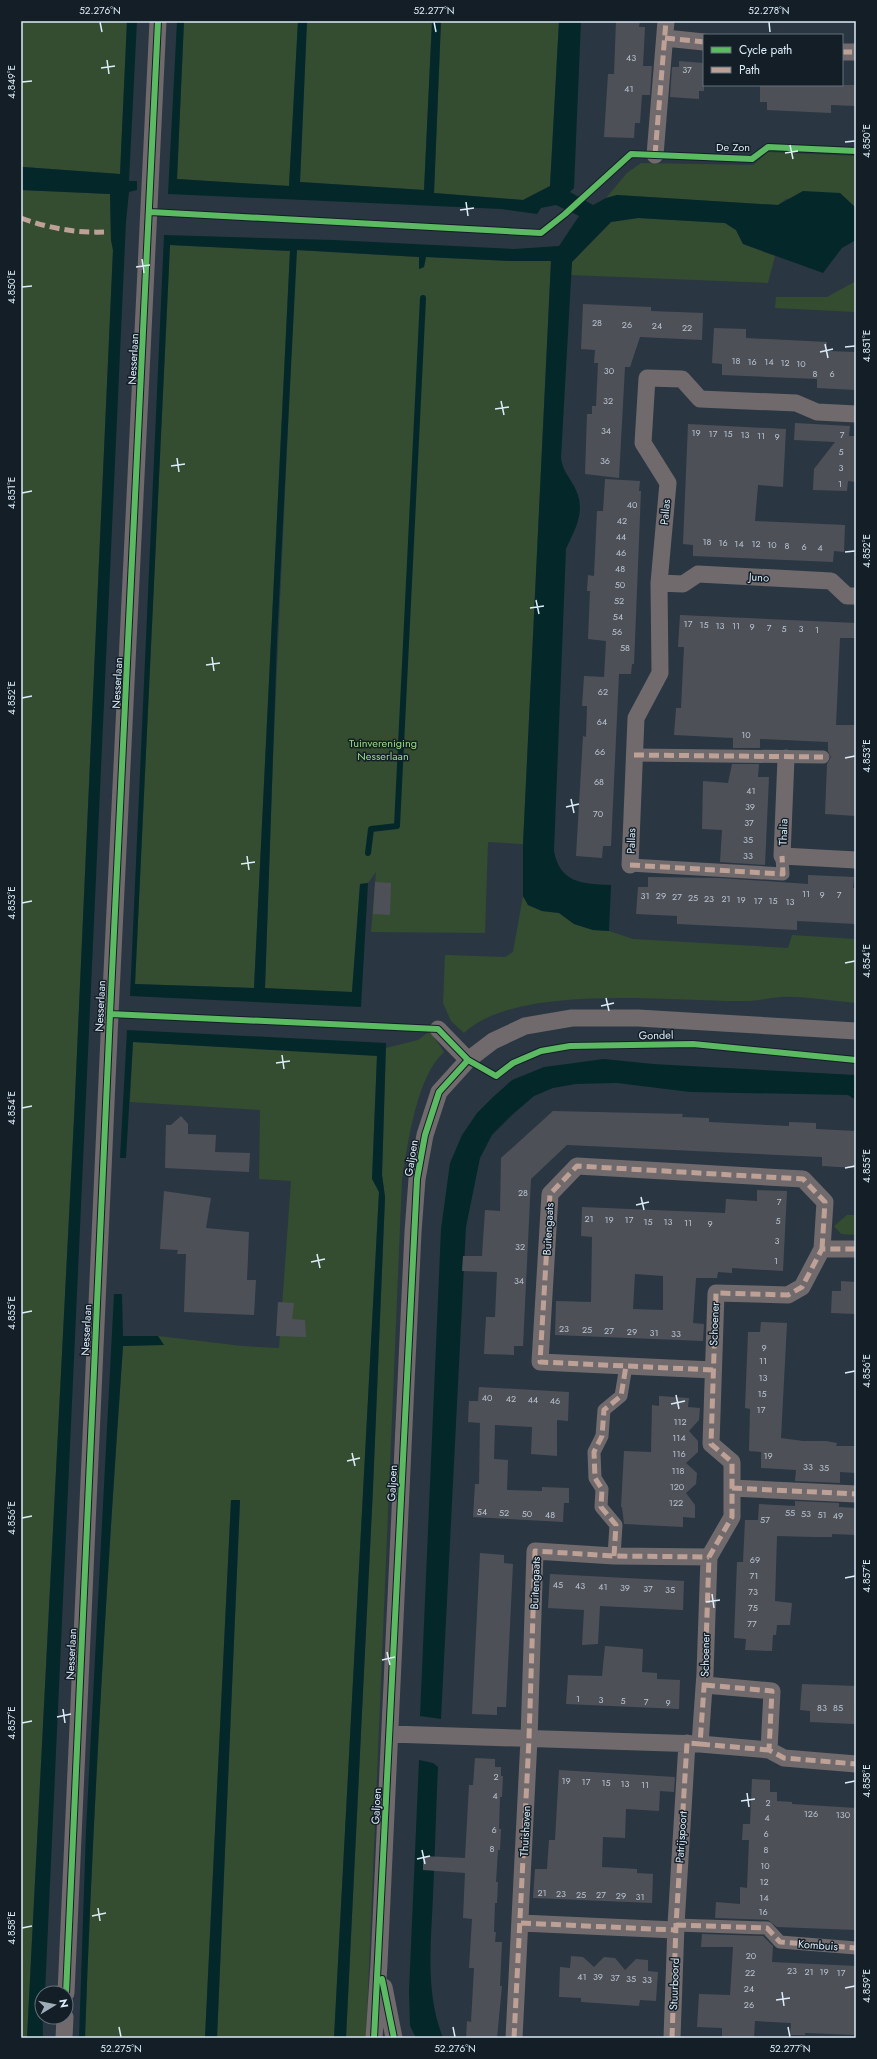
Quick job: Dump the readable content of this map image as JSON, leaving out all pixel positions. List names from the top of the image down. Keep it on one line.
{"streets":{"street":["Nesserlaan","Pallas","Juno","Thalia","Gondel","Galjoen","Buitengaats","Schoener","Thuishaven","Patrijspoort","Kombuis","Stuurboord"],"cycle path":["De Zon"]},"crossings":[["Pallas","Juno"],["Gondel","Galjoen"],["Buitengaats","Schoener"],["Buitengaats","Thuishaven"],["Schoener","Patrijspoort"],["Patrijspoort","Kombuis"],["Patrijspoort","Stuurboord"],["Kombuis","Stuurboord"]],"parks":["Tuinvereniging Nesserlaan"],"house_numbers":["43","37","41","28","26","24","22","18","16","14","12","10","30","8","6","32","34","19","17","15","13","7","11","9","5","36","3","1","40","42","44","18","16","14","12","10","8","6","4","46","48","50","52","54","17","15","13","11","9","7","5","3","1","56","58","62","64","10","66","68","41","39","70","37","35","33","11","9","7","31","29","27","25","23","21","19","17","15","13","28","7","21","19","17","5","15","13","11","9","3","32","1","34","23","25","27","29","31","33","9","11","13","15","40","42","44","46","17","112","114","116","19","33","35","118","120","122","54","52","55","50","53","48","51","49","57","69","71","45","43","41","39","37","35","73","75","77","1","3","5","7","9","83","85","2","19","17","15","13","11","4","2","126","130","4","6","6","8","8","10","12","21","23","25","27","29","31","14","16","20","23","21","19","22","17","41","39","37","35","33","24","26"],"legend":["Cycle path","Path"],"north":"right","coordinates":["52.276°N","52.277°N","52.278°N","4.849°E","4.850°E","4.851°E","4.852°E","4.853°E","4.854°E","4.855°E","4.856°E","4.857°E","4.858°E","4.859°E","52.275°N"]}
